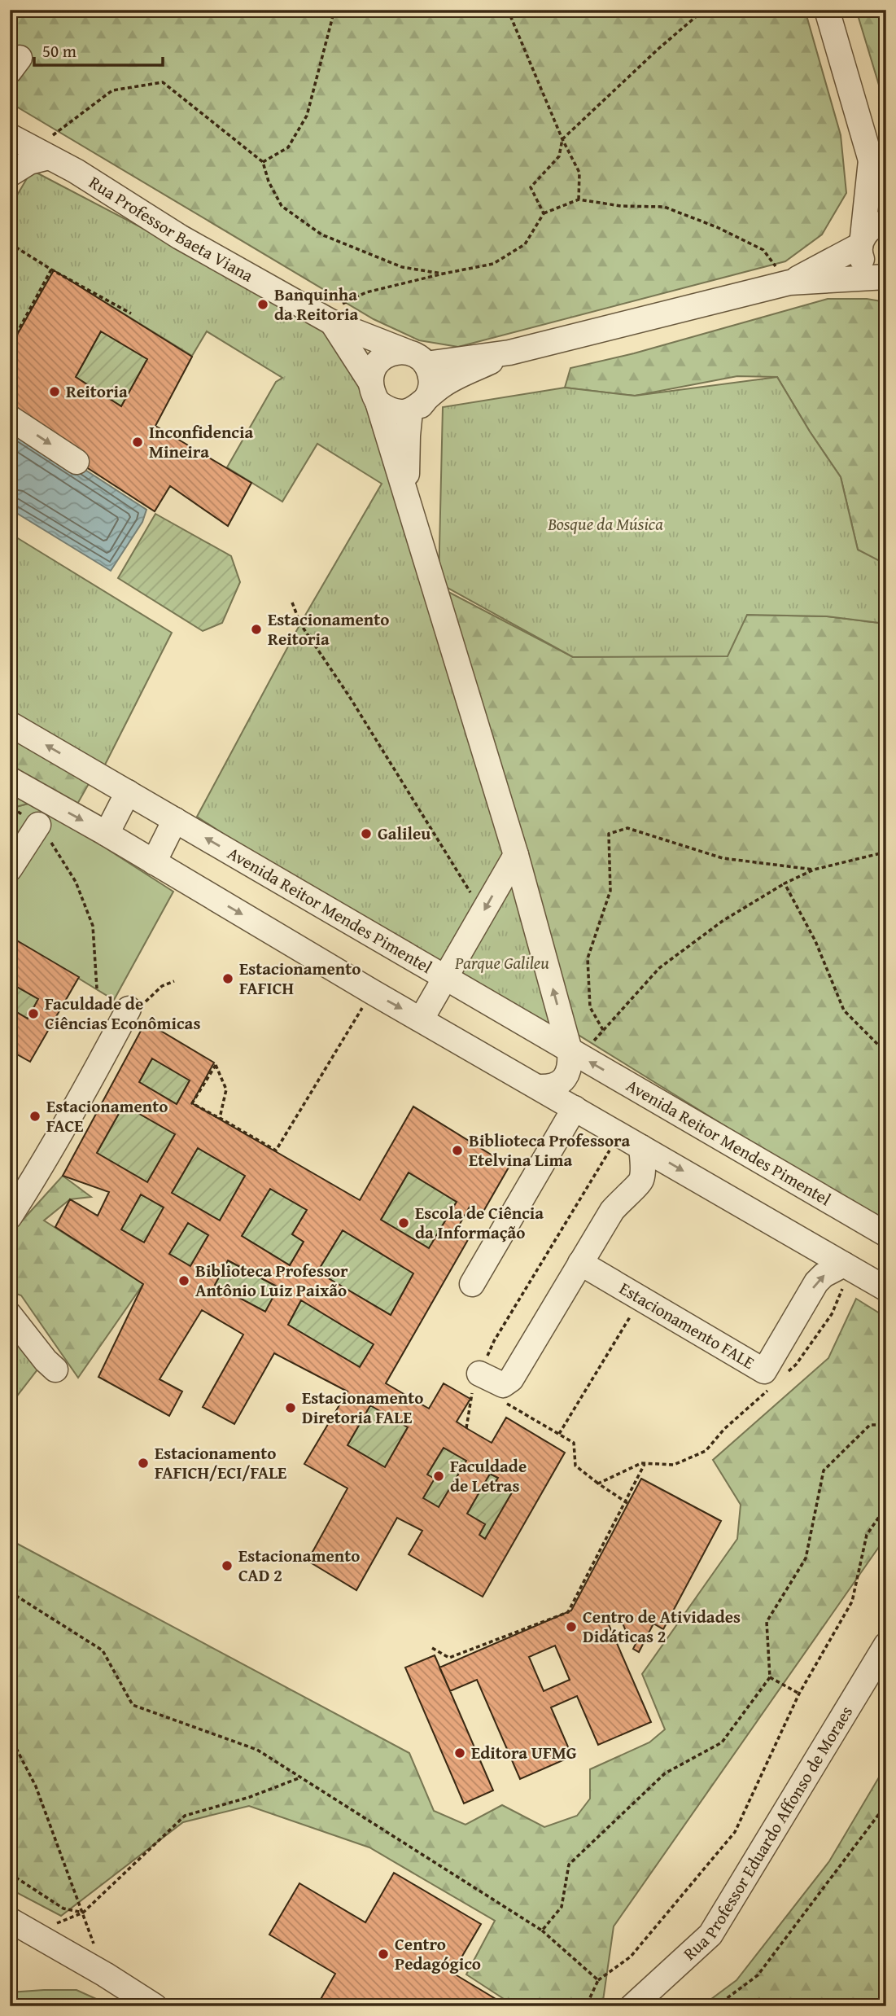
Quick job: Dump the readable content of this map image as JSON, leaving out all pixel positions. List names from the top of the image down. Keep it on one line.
{"streets":{"street":["Rua Professor Baeta Viana","Avenida Reitor Mendes Pimentel","Estacionamento FALE","Rua Professor Eduardo Affonso de Moraes"]},"crossings":[["Rua Professor Baeta Viana","Avenida Reitor Mendes Pimentel"]],"parks":["Bosque da Música","Parque Galileu"],"places":["Banquinha da Reitoria","Reitoria","Inconfidencia Mineira","Estacionamento Reitoria","Galileu","Estacionamento FAFICH","Faculdade de Ciências Econômicas","Estacionamento FACE","Biblioteca Professora Etelvina Lima","Escola de Ciência da Informação","Biblioteca Professor Antônio Luiz Paixão","Estacionamento Diretoria FALE","Estacionamento FAFICH/ECI/FALE","Faculdade de Letras","Estacionamento CAD 2","Centro de Atividades Didáticas 2","Editora UFMG","Centro Pedagógico"],"scale_bar":"50 m"}
